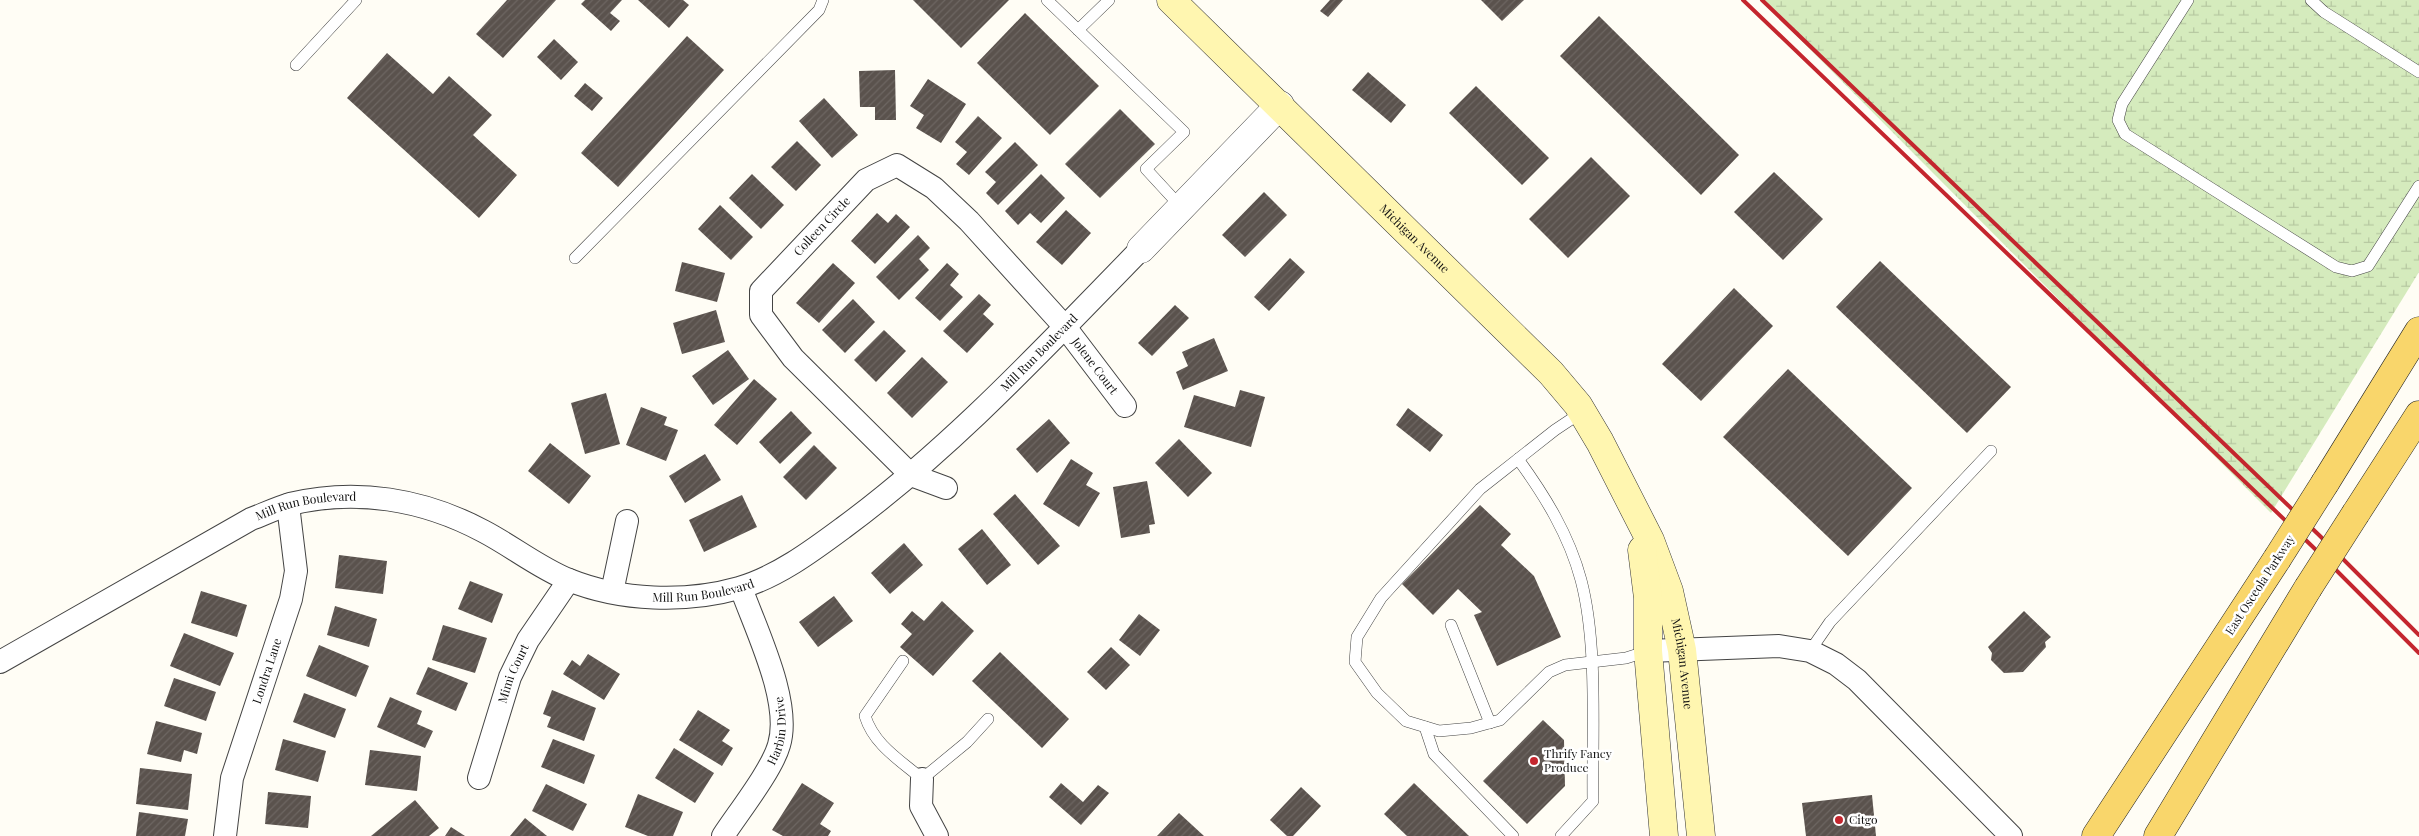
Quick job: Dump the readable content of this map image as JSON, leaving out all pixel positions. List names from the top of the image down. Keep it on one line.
{"streets":{"main road":["Michigan Avenue","East Osceola Parkway"],"street":["Colleen Circle","Mill Run Boulevard","Jolene Court","Londra Lane","Mimi Court","Harbin Drive"]},"crossings":[["Colleen Circle","Mill Run Boulevard"],["Colleen Circle","Jolene Court"],["Michigan Avenue","Mill Run Boulevard"],["Mill Run Boulevard","Jolene Court"],["Mill Run Boulevard","Londra Lane"],["Mill Run Boulevard","Mimi Court"],["Mill Run Boulevard","Harbin Drive"]],"places":["Thrify Fancy Produce","Citgo"]}
